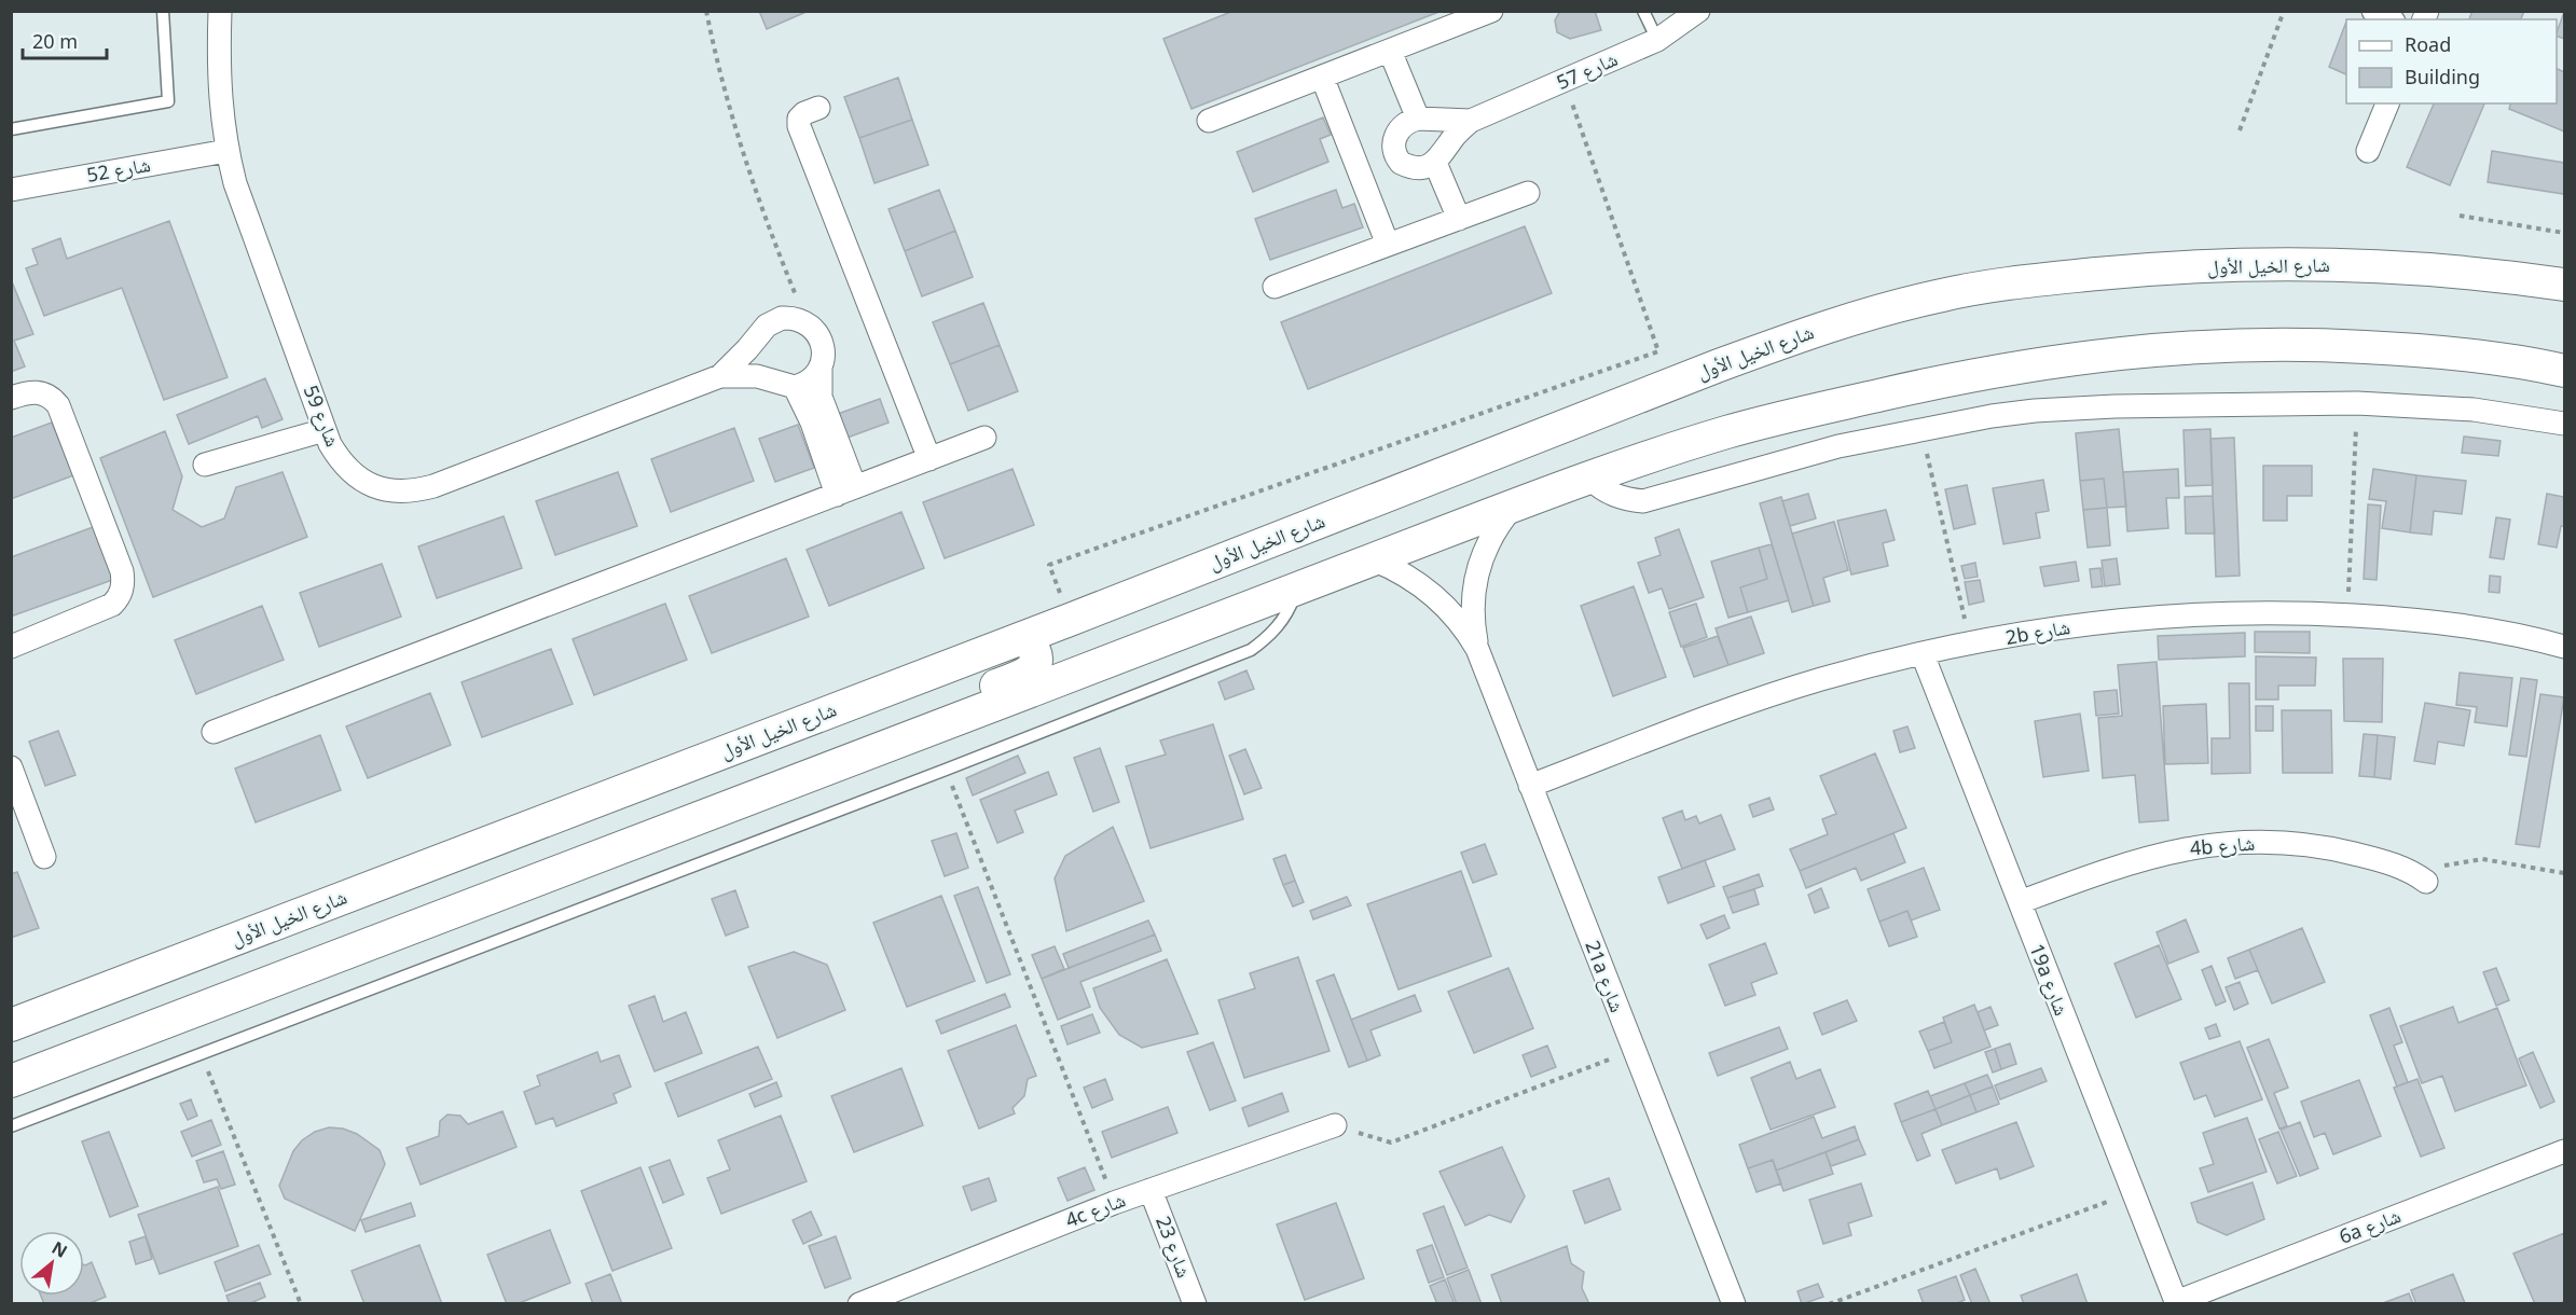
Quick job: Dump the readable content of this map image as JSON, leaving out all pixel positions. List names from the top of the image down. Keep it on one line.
{"streets":{"main road":["شارع الخيل الأول"],"street":["شارع 57","شارع 52","شارع 59","2b شارع","4b شارع","21a شارع","19a شارع","4c شارع","6a شارع","شارع 23"]},"crossings":[["شارع 52","شارع 59"],["2b شارع","21a شارع"],["2b شارع","19a شارع"],["4b شارع","19a شارع"],["19a شارع","6a شارع"],["4c شارع","شارع 23"]],"legend":["Road","Building"],"scale_bar":"20 m","north":"top right"}
